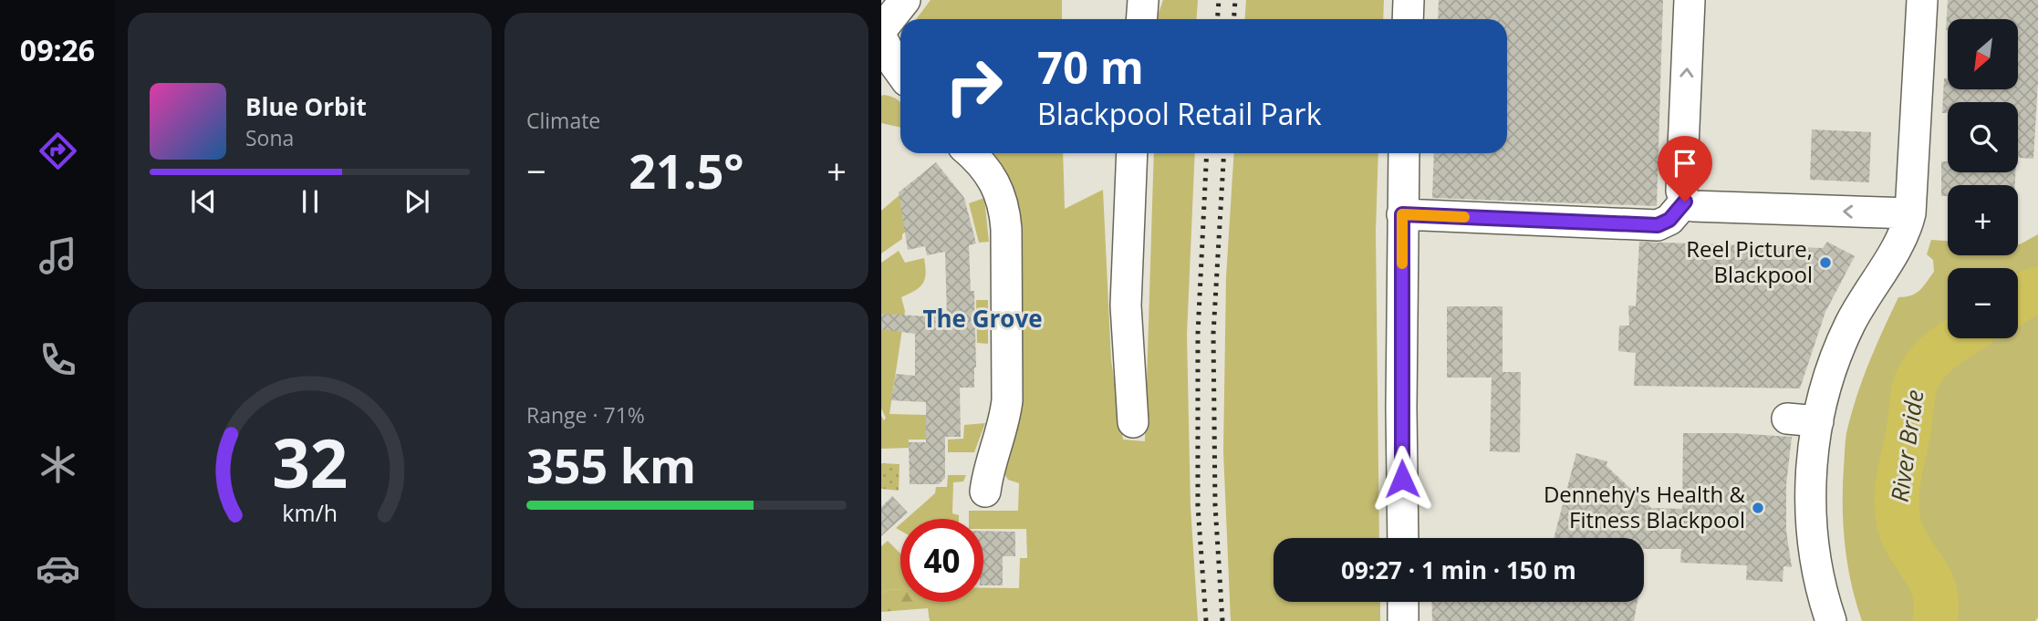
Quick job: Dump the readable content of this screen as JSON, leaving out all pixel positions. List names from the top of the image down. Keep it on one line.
{"districts":["The Grove"],"water":["River Bride"],"places":["Reel Picture, Blackpool","Dennehy's Health & Fitness Blackpool"],"north":"bottom left","page":{"tabs":"09:26","tile":["Climate",["Range · 71%","355 km"]],"map_buttons":["+","−"],"turn":["70 m","Blackpool Retail Park"],"song":["Blue Orbit","Sona"],"heat":["−","21.5°","+"],"limit":"40","trip":"09:27 · 1 min · 150 m","gauge":["32","km/h"]}}
